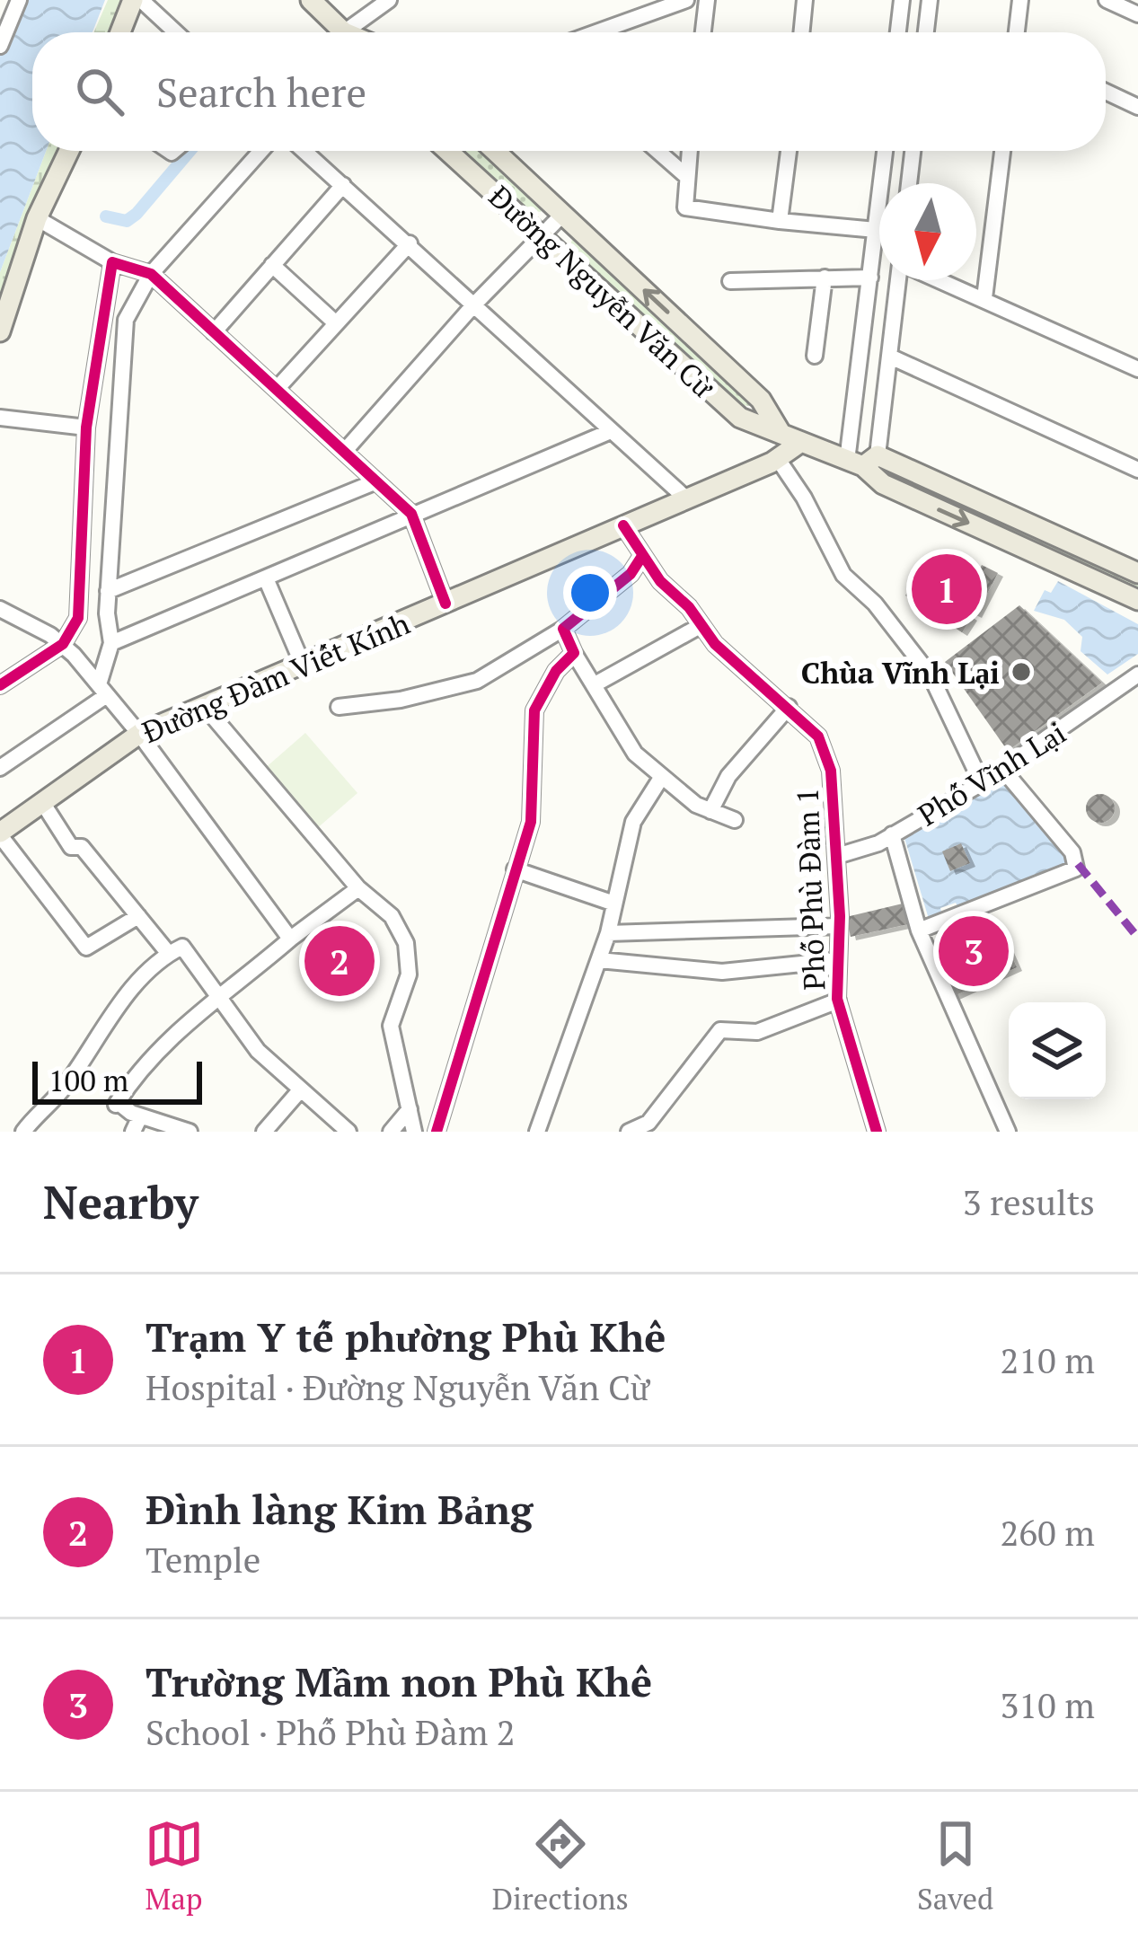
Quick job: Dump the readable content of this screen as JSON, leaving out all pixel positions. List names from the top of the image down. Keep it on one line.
{"streets":{"main road":["Đường Nguyễn Văn Cừ","Đường Đàm Viết Kính"],"street":["Phố Vĩnh Lại","Phố Phù Đàm 1"]},"crossings":[["Đường Nguyễn Văn Cừ","Đường Đàm Viết Kính"],["Đường Đàm Viết Kính","Phố Phù Đàm 1"],["Phố Vĩnh Lại","Phố Phù Đàm 1"]],"places":["Chùa Vĩnh Lại"],"scale_bar":"100 m","north":"bottom","page":{"search":"Search here","pins":["1","3","2"],"scale":"100 m","heading":["Nearby","3 results"],"list":[{"mark":"1","name":"Trạm Y tế phường Phù Khê","note":"Hospital · Đường Nguyễn Văn Cừ","value":"210 m"},{"mark":"2","name":"Đình làng Kim Bảng","note":"Temple","value":"260 m"},{"mark":"3","name":"Trường Mầm non Phù Khê","note":"School · Phố Phù Đàm 2","value":"310 m"}],"nav":["Map","Directions","Saved"]}}
